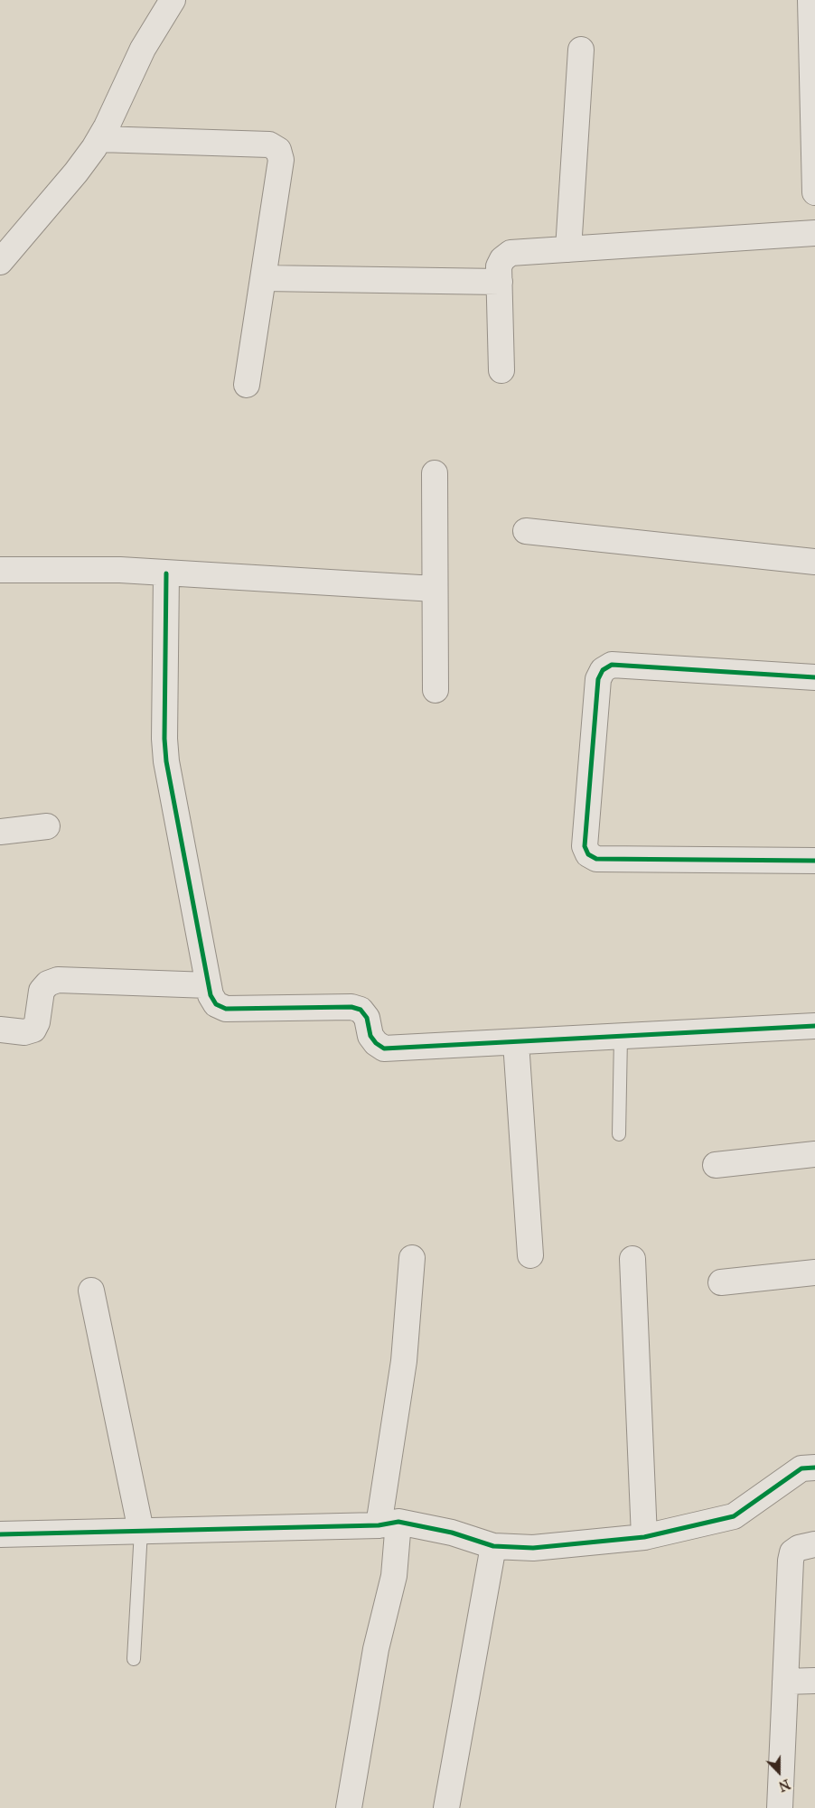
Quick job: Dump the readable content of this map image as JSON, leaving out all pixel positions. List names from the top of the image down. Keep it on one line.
{"north":"bottom"}
